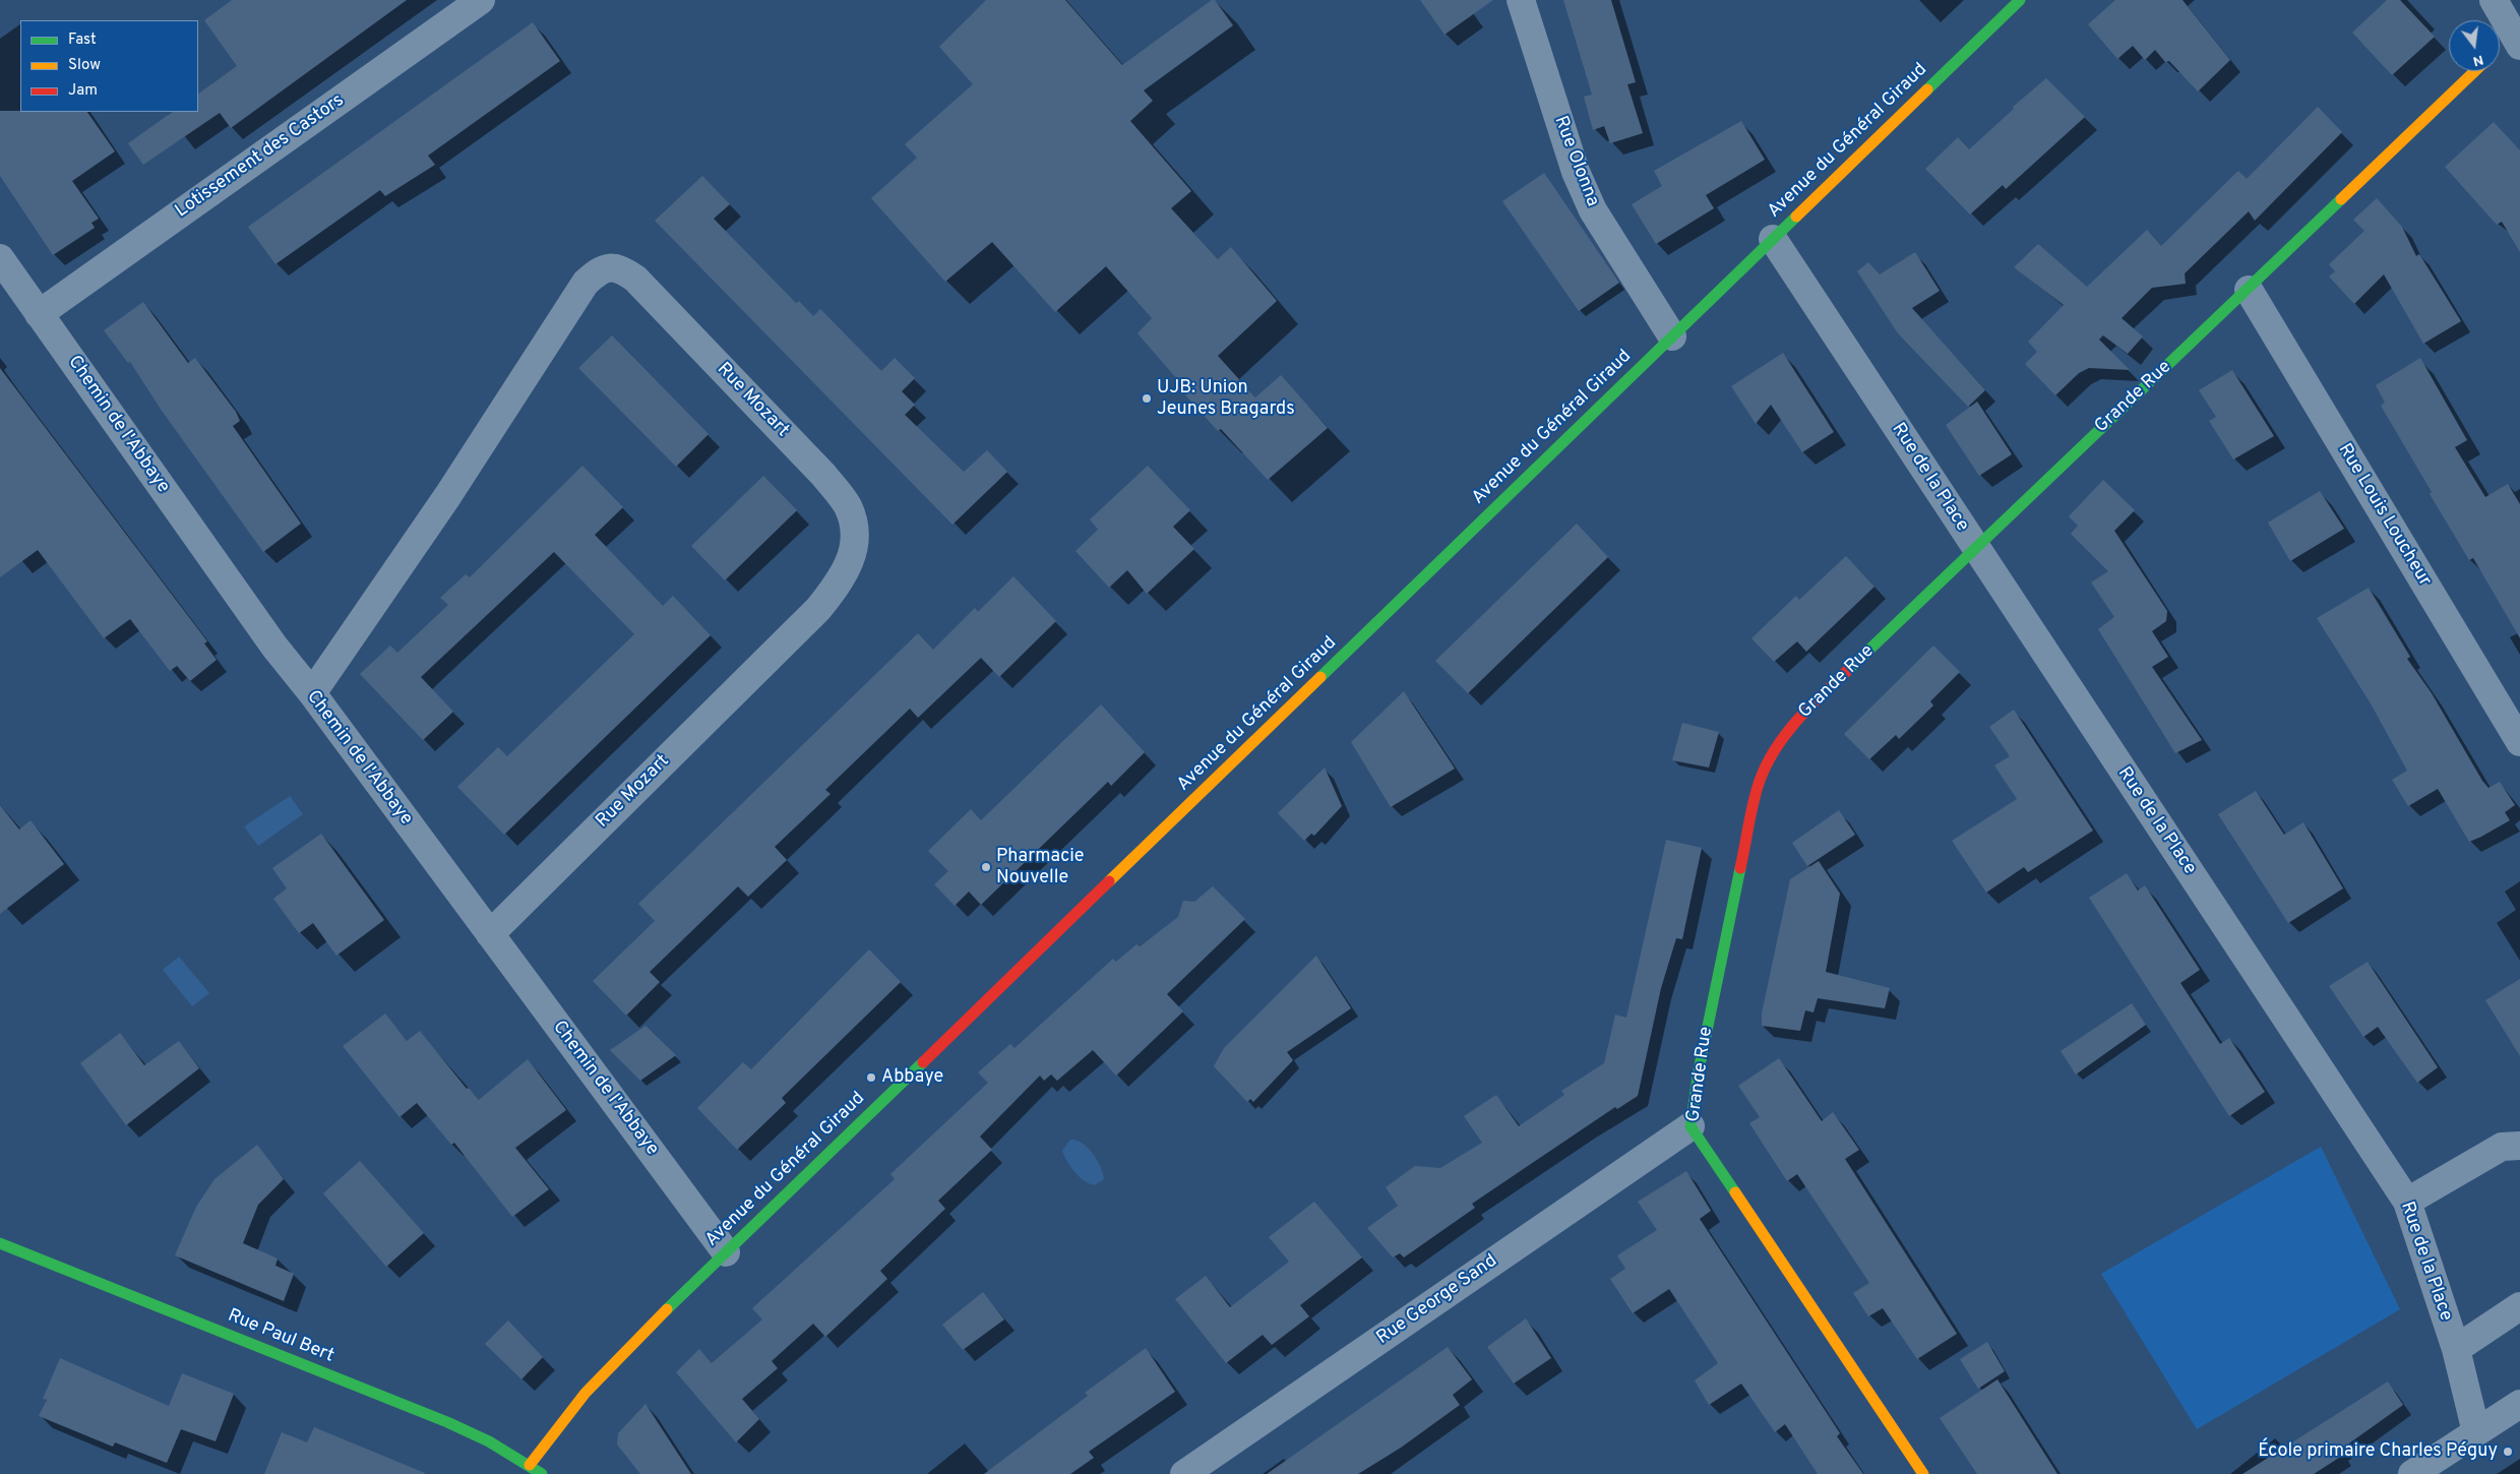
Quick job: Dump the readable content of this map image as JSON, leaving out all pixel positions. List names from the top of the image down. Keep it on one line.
{"streets":{"main road":["Avenue du Général Giraud","Grande Rue","Rue Paul Bert"],"street":["Lotissement des Castors","Rue Olonna","Rue Mozart","Chemin de l'Abbaye","Rue de la Place","Rue Louis Loucheur","Rue George Sand"]},"crossings":[["Avenue du Général Giraud","Rue Olonna"],["Avenue du Général Giraud","Chemin de l'Abbaye"],["Avenue du Général Giraud","Rue de la Place"],["Avenue du Général Giraud","Rue Paul Bert"],["Lotissement des Castors","Chemin de l'Abbaye"],["Grande Rue","Rue de la Place"],["Grande Rue","Rue Louis Loucheur"],["Grande Rue","Rue George Sand"],["Rue Mozart","Chemin de l'Abbaye"]],"places":["UJB: Union Jeunes Bragards","Pharmacie Nouvelle","Abbaye","École primaire Charles Péguy"],"legend":["Fast","Slow","Jam"],"north":"bottom"}
